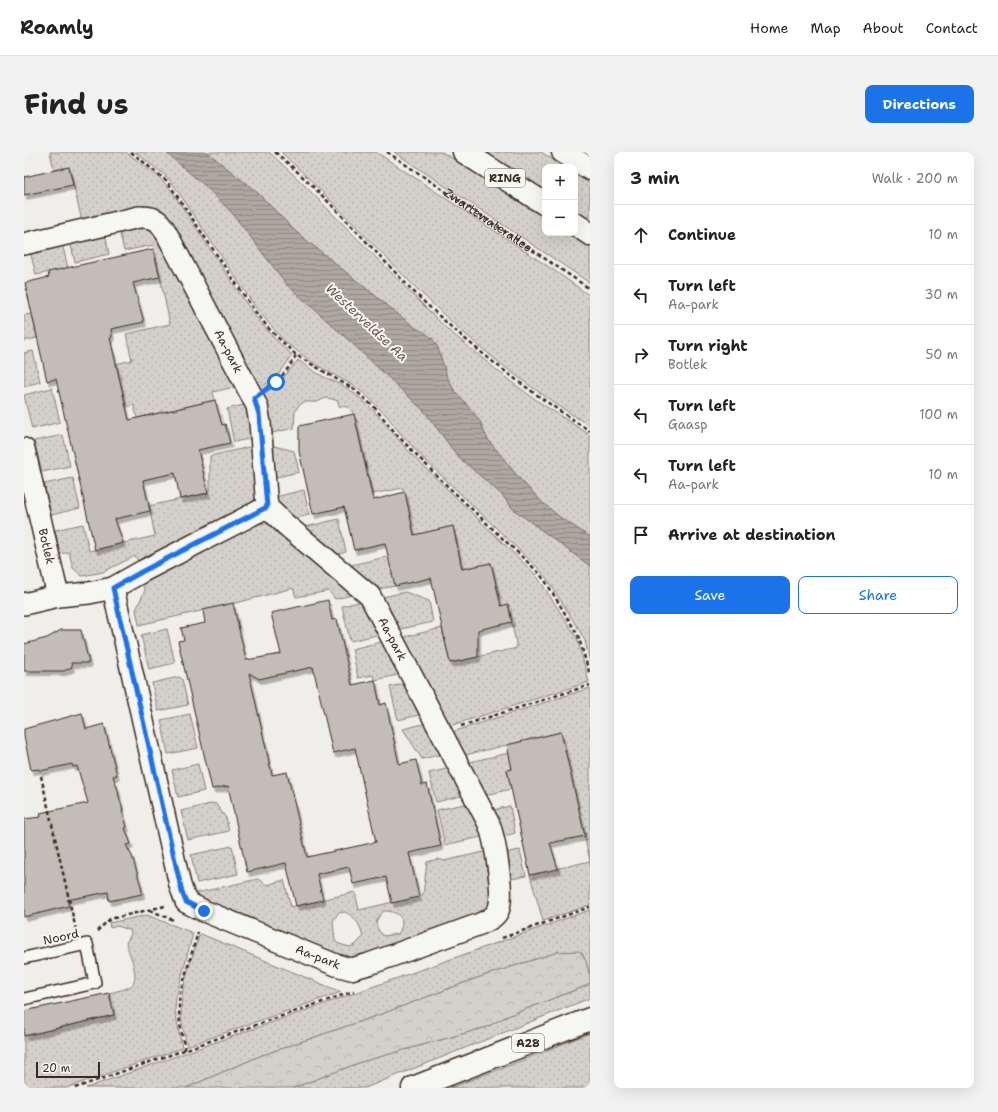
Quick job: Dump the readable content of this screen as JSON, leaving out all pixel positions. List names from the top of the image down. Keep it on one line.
{"streets":{"main road":["RING","A28"],"street":["Aa-park","Botlek"],"lane":["Noord"],"path":["Zwartewaterallee"]},"water":["Westerveldse Aa"],"scale_bar":"20 m","page":{"header":"Roamly","nav":["Home","Map","About","Contact"],"title":"Find us","buttons":["Directions",["Save","Share"]],"heading":["3 min","Walk · 200 m"],"map_buttons":["+","−"],"list":[["Continue","10 m"],["Turn left","Aa-park","30 m"],["Turn right","Botlek","50 m"],["Turn left","Gaasp","100 m"],["Turn left","Aa-park","10 m"],"Arrive at destination"],"scale":"20 m"}}
